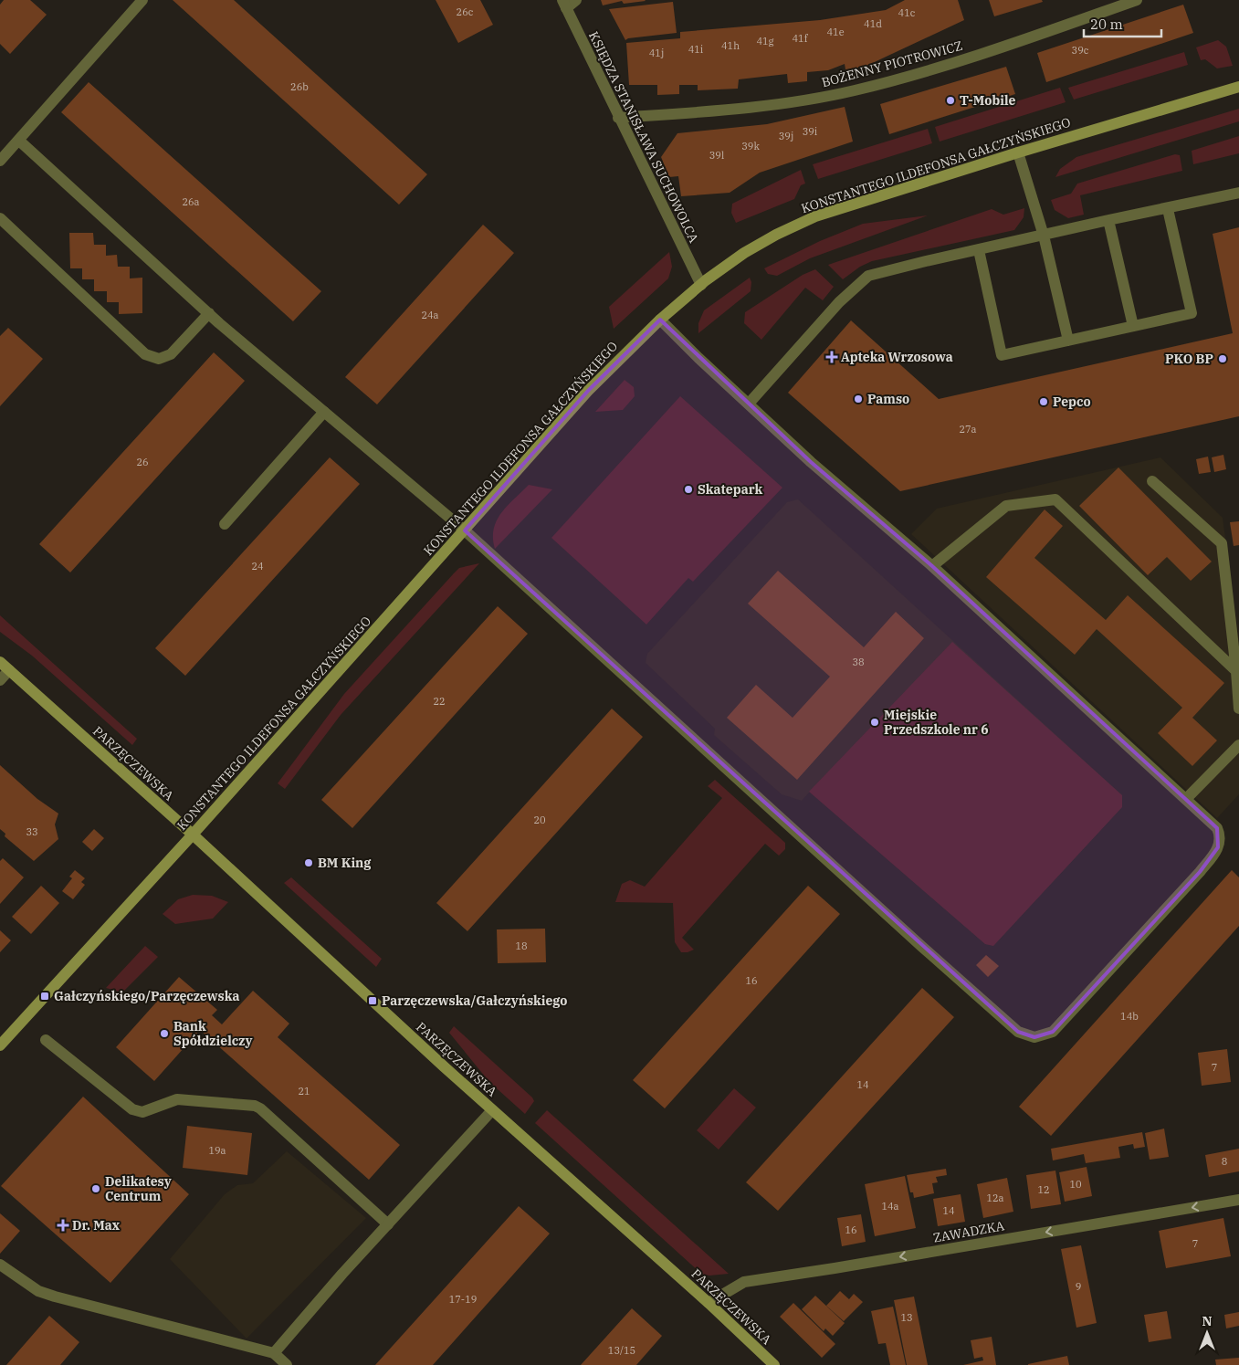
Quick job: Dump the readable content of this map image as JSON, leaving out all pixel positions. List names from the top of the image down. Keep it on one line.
{"streets":{"street":["BOŻENNY PIOTROWICZ","KSIĘDZA STANISŁAWA SUCHOWOLCA","KONSTANTEGO ILDEFONSA GAŁCZYŃSKIEGO","PARZĘCZEWSKA","ZAWADZKA"]},"crossings":[["BOŻENNY PIOTROWICZ","KSIĘDZA STANISŁAWA SUCHOWOLCA"],["KSIĘDZA STANISŁAWA SUCHOWOLCA","KONSTANTEGO ILDEFONSA GAŁCZYŃSKIEGO"],["KONSTANTEGO ILDEFONSA GAŁCZYŃSKIEGO","PARZĘCZEWSKA"],["PARZĘCZEWSKA","ZAWADZKA"]],"one_way":["ZAWADZKA"],"places":{"other":["T-Mobile","PKO BP","Pamso","Pepco","Skatepark","Miejskie Przedszkole nr 6","BM King","Bank Spółdzielczy","Delikatesy Centrum"],"health":["Apteka Wrzosowa","Dr. Max"],"transit":["Gałczyńskiego/Parzęczewska","Parzęczewska/Gałczyńskiego"]},"house_numbers":["26c","41c","41d","41e","41f","41g","41h","41i","39c","41j","26b","39i","39j","39k","39l","26a","24a","27a","26","24","38","22","20","33","18","16","14b","7","14","21","19a","8","10","12","12a","14a","14","16","7","9","17-19","13","13/15"],"scale_bar":"20 m","north":"top"}
